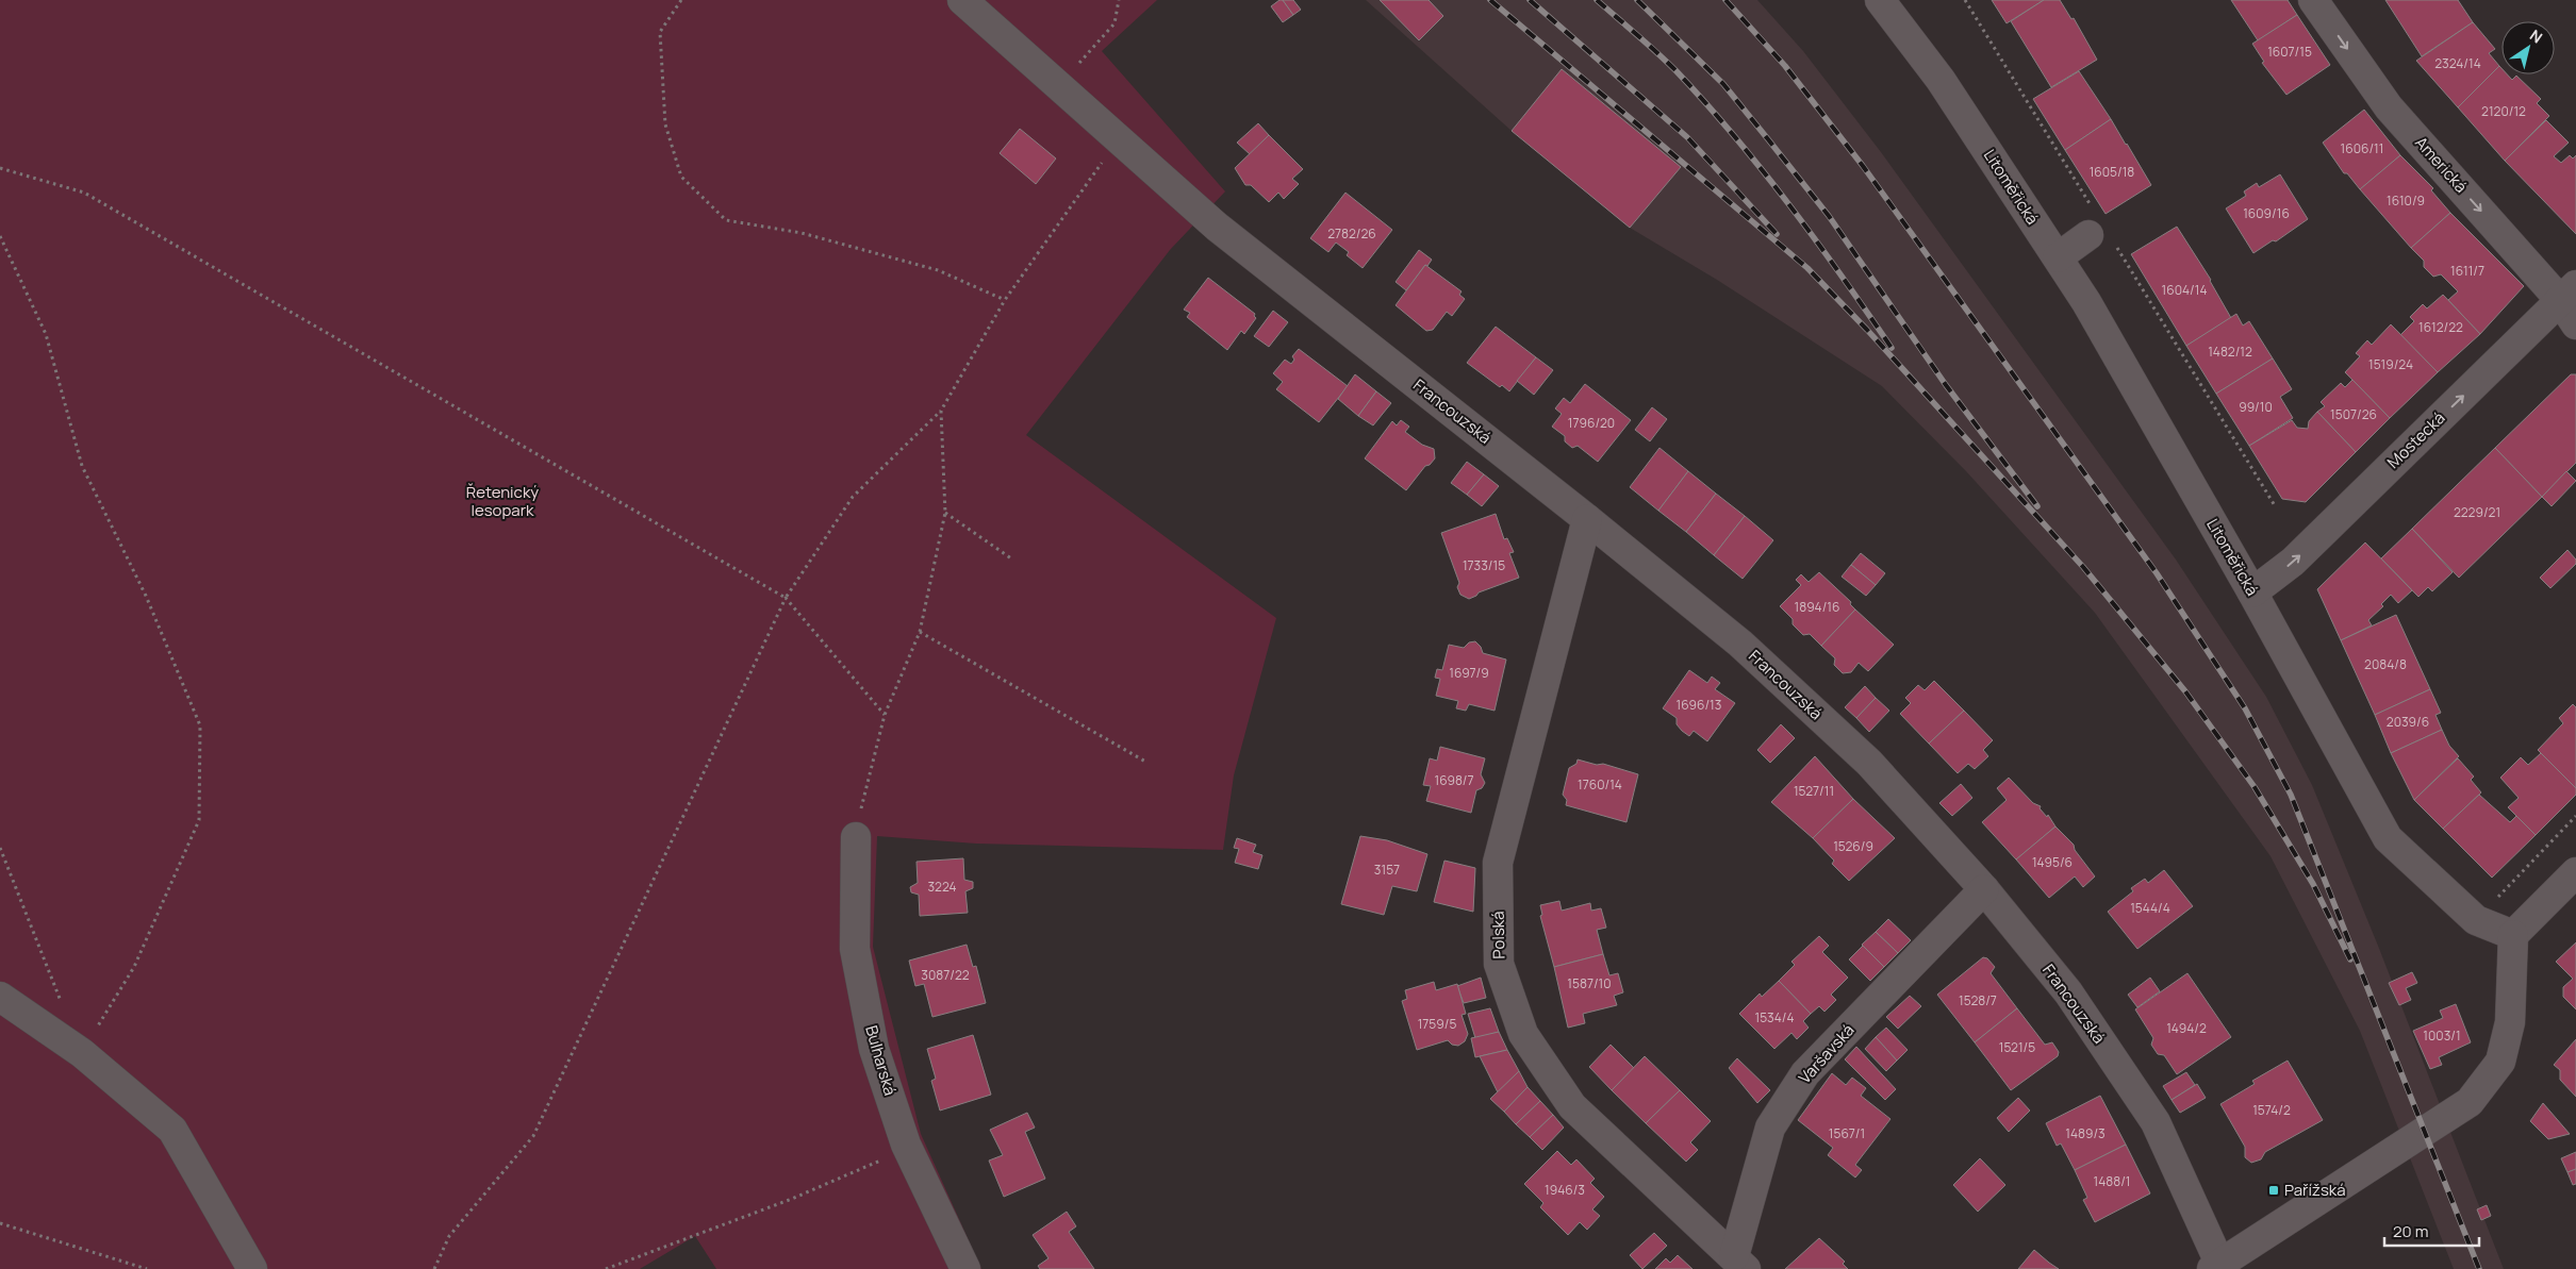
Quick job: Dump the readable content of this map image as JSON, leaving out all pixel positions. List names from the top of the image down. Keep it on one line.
{"streets":{"street":["Americká","Litoměřická","Francouzská","Mostecká","Polská","Varšavská","Bulharská"]},"crossings":[["Americká","Mostecká"],["Litoměřická","Mostecká"],["Francouzská","Polská"],["Francouzská","Varšavská"],["Polská","Varšavská"]],"one_way":["Americká","Mostecká"],"parks":["Řetenický lesopark"],"places":{"transit":["Pařížská"]},"house_numbers":["1607/15","2324/14","2120/12","1606/11","1605/18","1610/9","1609/16","2782/26","1611/7","1604/14","1612/22","1482/12","1519/24","99/10","1507/26","1796/20","2229/21","1733/15","1894/16","2084/8","1697/9","1696/13","2039/6","1698/7","1760/14","1527/11","1526/9","1495/6","3157","3224","1544/4","3087/22","1587/10","1528/7","1534/4","1759/5","1494/2","1003/1","1521/5","1574/2","1567/1","1489/3","1488/1","1946/3"],"scale_bar":"20 m","north":"top right"}
